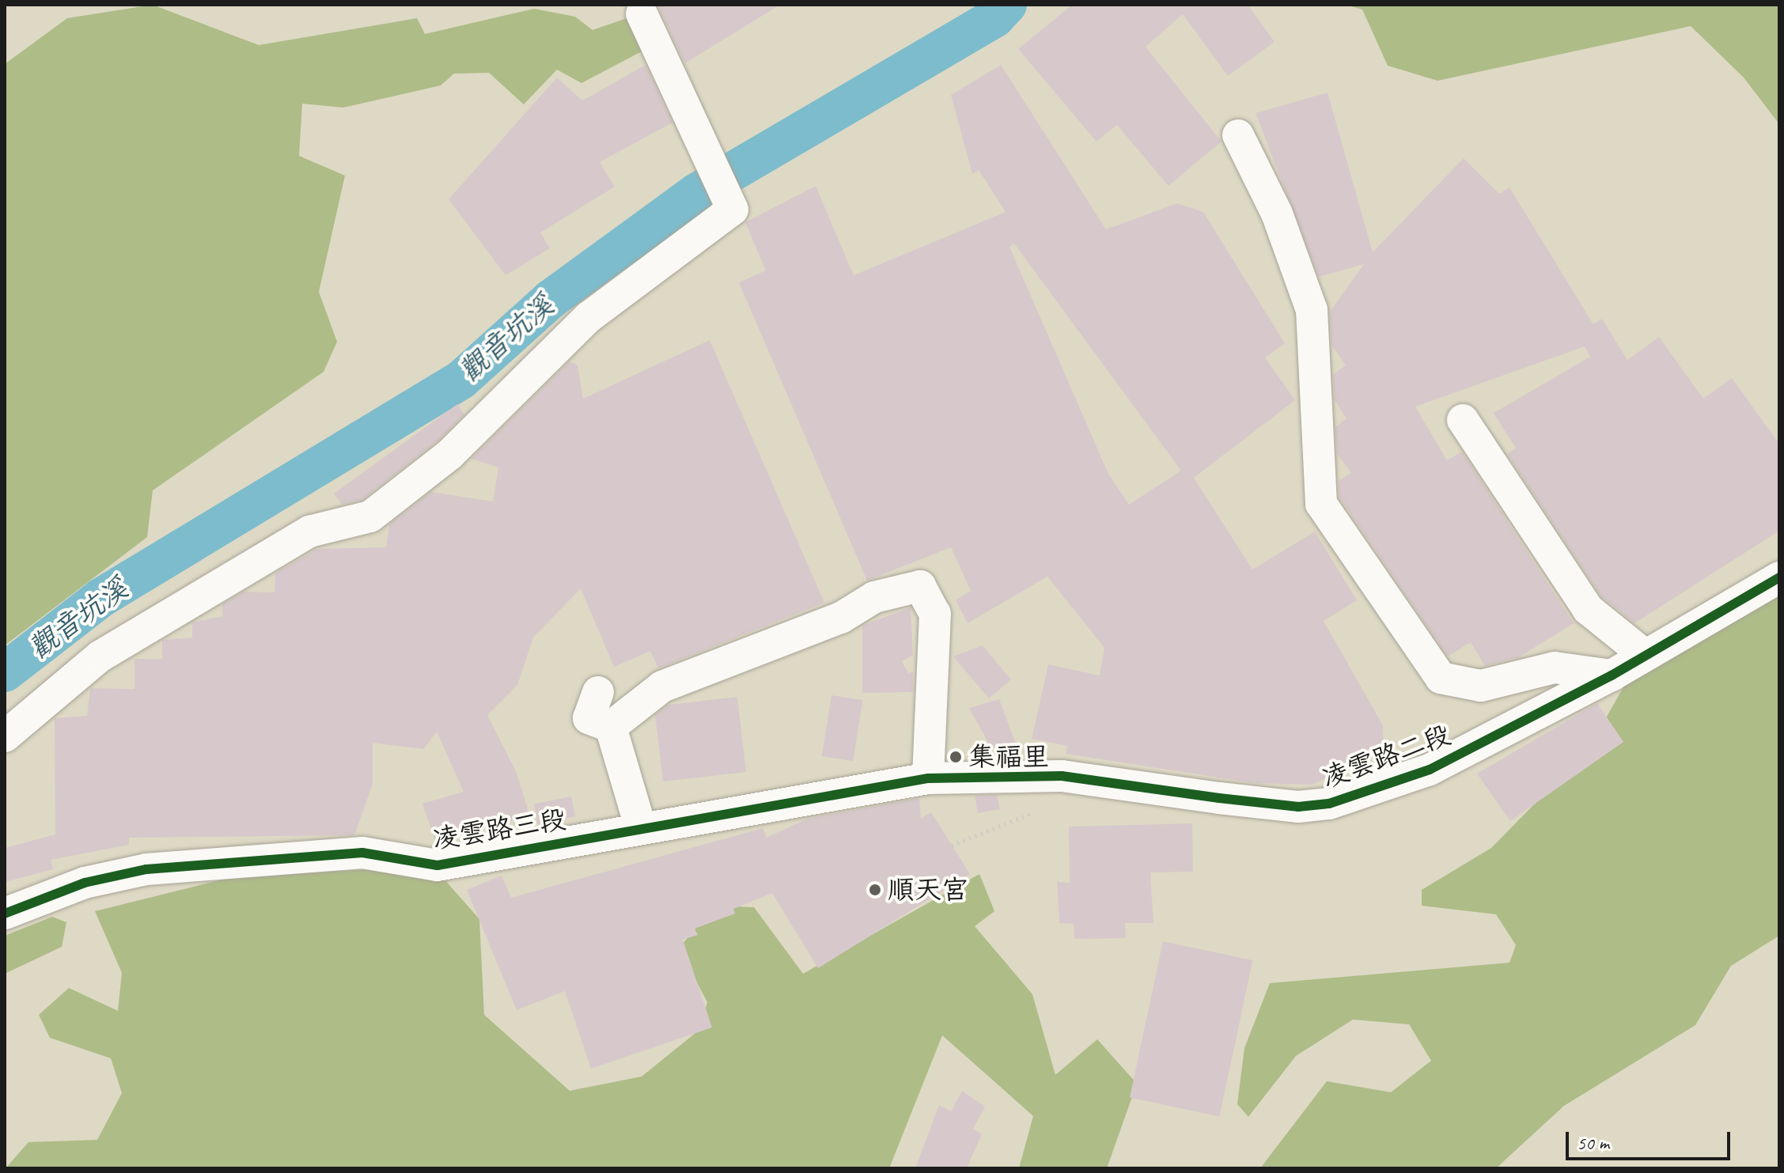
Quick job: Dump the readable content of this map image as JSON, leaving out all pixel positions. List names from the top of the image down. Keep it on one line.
{"streets":{"street":["凌雲路二段","凌雲路三段"]},"crossings":[["凌雲路二段","凌雲路三段"]],"water":["觀音坑溪"],"places":["集福里","順天宮"],"scale_bar":"50 m"}
